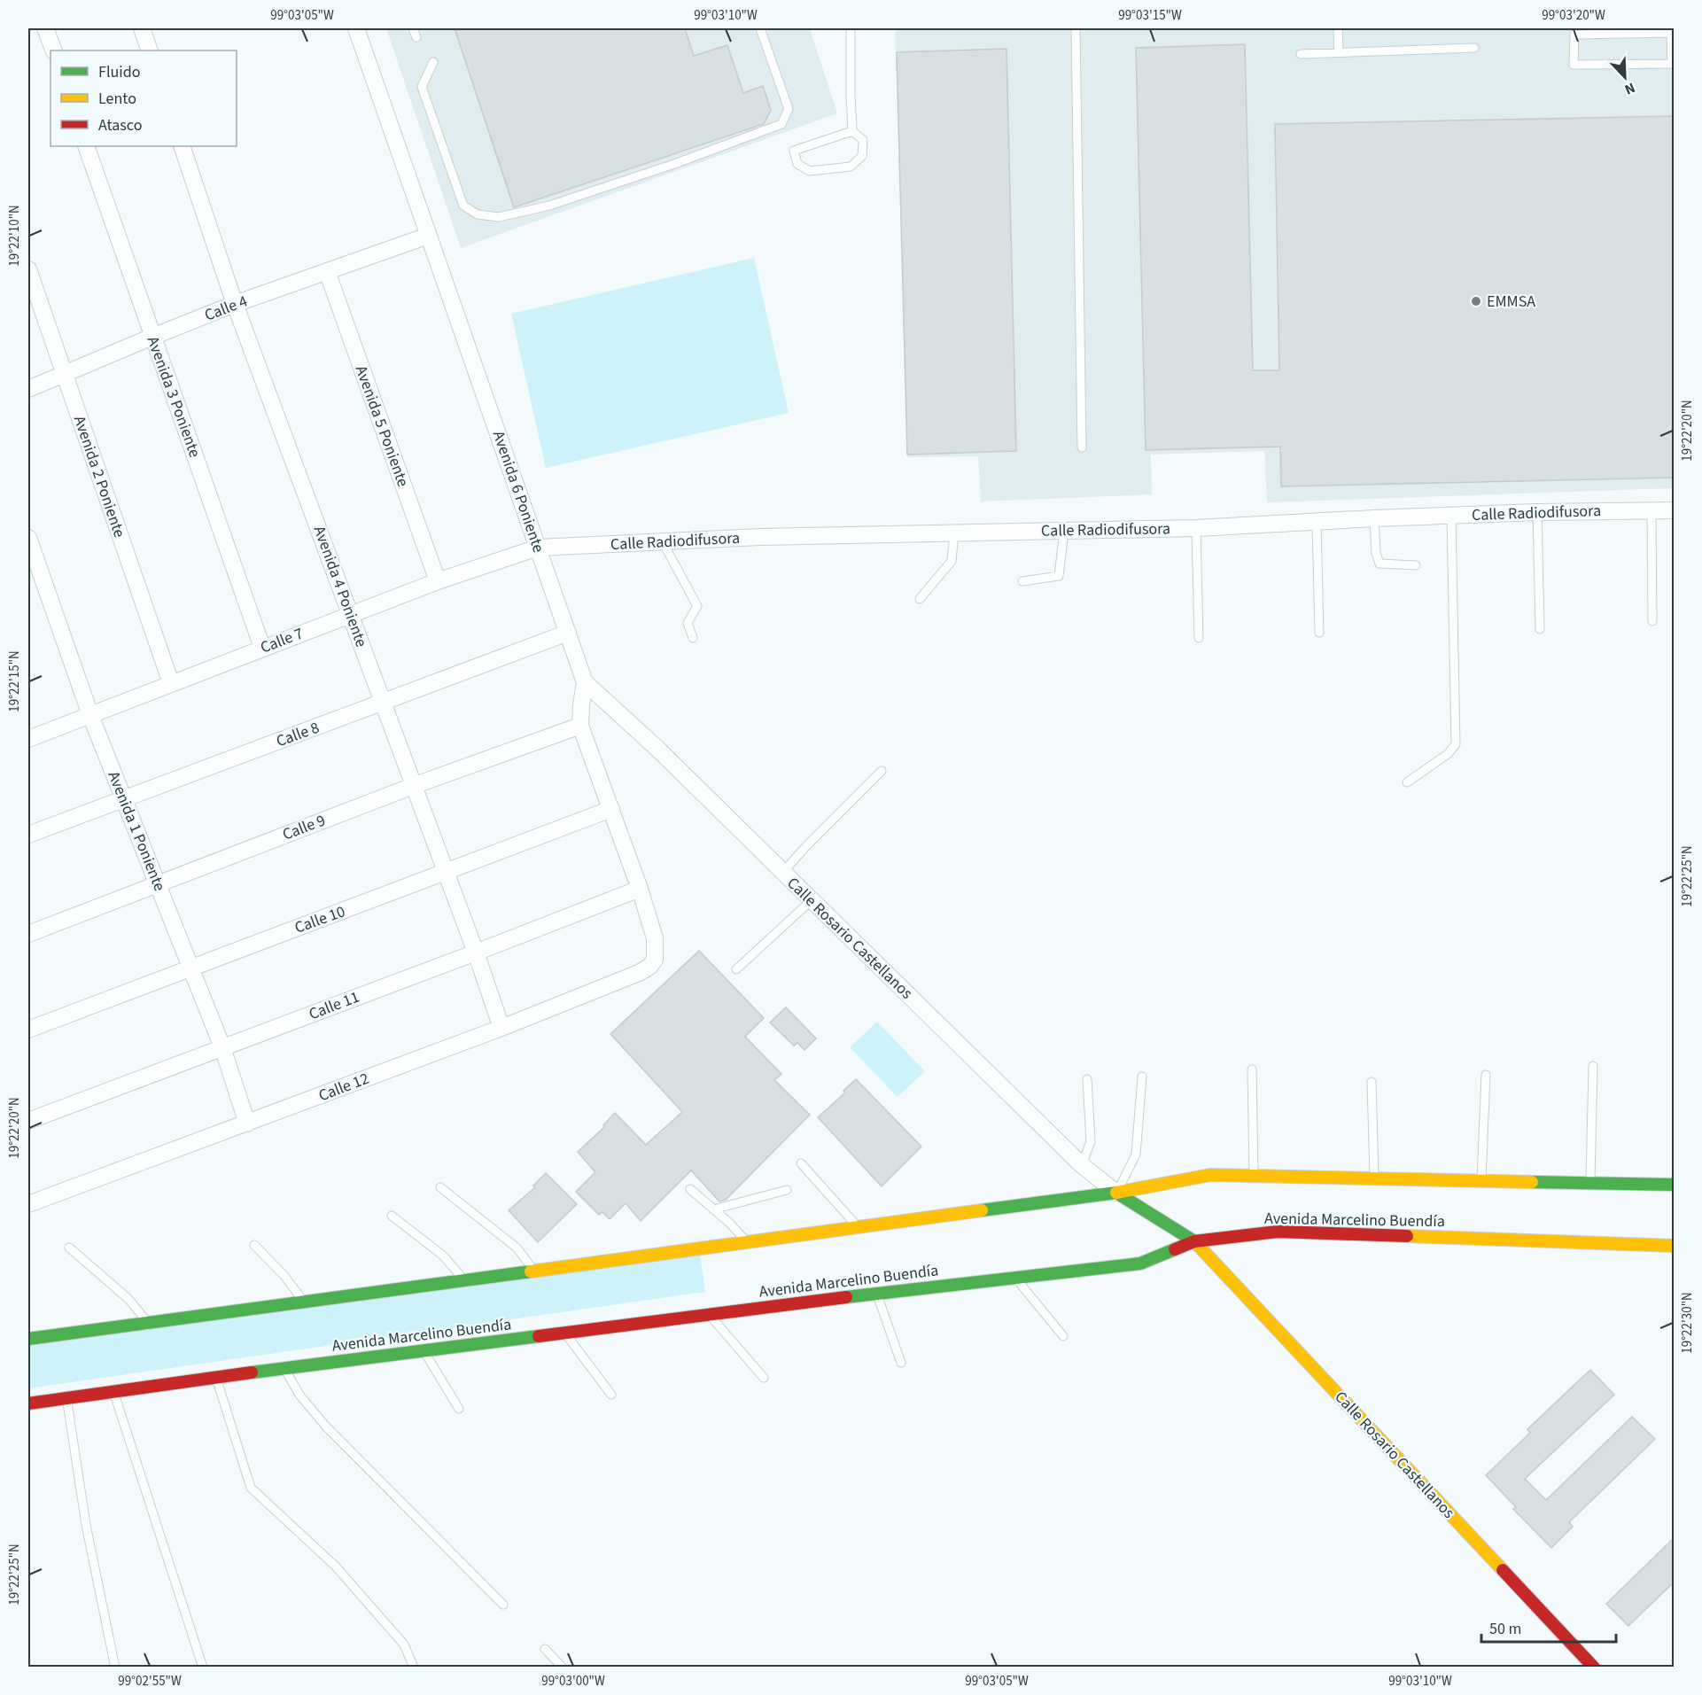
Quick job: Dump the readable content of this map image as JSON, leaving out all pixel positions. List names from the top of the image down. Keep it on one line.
{"streets":{"main road":["Calle Rosario Castellanos","Avenida Marcelino Buendía"],"street":["Calle 4","Avenida 3 Poniente","Avenida 5 Poniente","Avenida 2 Poniente","Avenida 6 Poniente","Calle Radiodifusora","Avenida 4 Poniente","Calle 7","Calle 8","Calle 9","Avenida 1 Poniente","Calle 10","Calle 11","Calle 12"]},"crossings":[["Calle 4","Avenida 3 Poniente"],["Calle 4","Avenida 5 Poniente"],["Calle 4","Avenida 2 Poniente"],["Calle 4","Avenida 6 Poniente"],["Calle 4","Avenida 4 Poniente"],["Avenida 3 Poniente","Calle 7"],["Avenida 5 Poniente","Calle 7"],["Avenida 2 Poniente","Calle 7"],["Avenida 6 Poniente","Calle Radiodifusora"],["Avenida 6 Poniente","Calle 7"],["Avenida 6 Poniente","Calle 8"],["Avenida 6 Poniente","Calle 9"],["Avenida 6 Poniente","Calle 10"],["Avenida 6 Poniente","Calle Rosario Castellanos"],["Avenida 6 Poniente","Calle 11"],["Avenida 6 Poniente","Calle 12"],["Calle Radiodifusora","Calle 7"],["Avenida 4 Poniente","Calle 7"],["Avenida 4 Poniente","Calle 8"],["Avenida 4 Poniente","Calle 9"],["Avenida 4 Poniente","Calle 10"],["Avenida 4 Poniente","Calle 11"],["Avenida 4 Poniente","Calle 12"],["Calle 7","Avenida 1 Poniente"],["Calle 8","Avenida 1 Poniente"],["Calle 9","Avenida 1 Poniente"],["Avenida 1 Poniente","Calle 10"],["Avenida 1 Poniente","Calle 11"],["Avenida 1 Poniente","Calle 12"],["Calle Rosario Castellanos","Avenida Marcelino Buendía"]],"places":["EMMSA"],"legend":["Fluido","Lento","Atasco"],"scale_bar":"50 m","north":"bottom right","coordinates":["99°03'05\"W","99°03'10\"W","99°03'15\"W","99°03'20\"W","19°22'10\"N","19°22'20\"N","19°22'15\"N","19°22'25\"N","19°22'30\"N","99°02'55\"W","99°03'00\"W"]}
